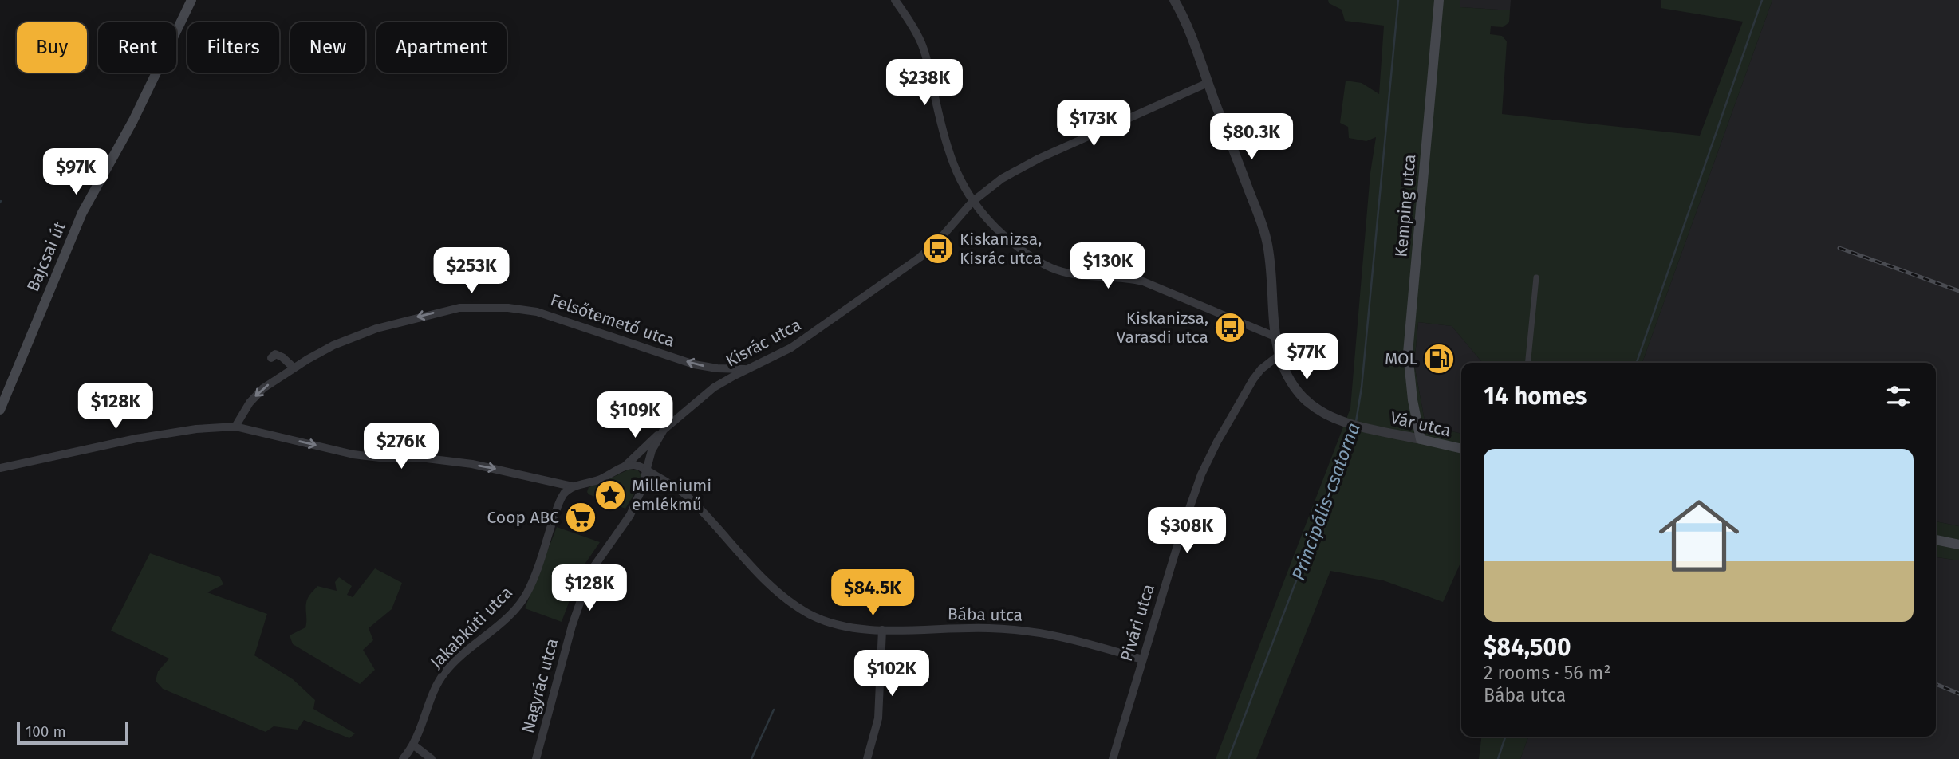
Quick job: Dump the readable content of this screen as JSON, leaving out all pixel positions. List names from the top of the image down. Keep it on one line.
{"streets":{"main road":["Kemping utca","Bajcsai út","Vár utca"],"street":["Felsőtemető utca","Kisrác utca","Bába utca","Pivári utca","Jakabkúti utca","Nagyrác utca"]},"crossings":[["Kemping utca","Vár utca"],["Felsőtemető utca","Kisrác utca"],["Kisrác utca","Vár utca"],["Kisrác utca","Bába utca"],["Kisrác utca","Nagyrác utca"],["Vár utca","Pivári utca"],["Bába utca","Pivári utca"],["Bába utca","Nagyrác utca"]],"one_way":["Felsőtemető utca"],"water":["Principális-csatorna"],"places":{"bus stop":["Kiskanizsa, Kisrác utca","Kiskanizsa, Varasdi utca"],"fuel station":["MOL"],"place":["Milleniumi emlékmű"],"supermarket":["Coop ABC"]},"scale_bar":"100 m","page":{"chip":["Buy","Rent","Filters","New","Apartment"],"price":["$238K","$173K","$80.3K","$97K","$130K","$253K","$77K","$128K","$109K","$276K","$308K","$128K","$84.5K","$102K"],"heading":"14 homes","list":[{"name":"$84,500","note":"2 rooms · 56 m² · Bába utca"}],"scale":"100 m"}}
